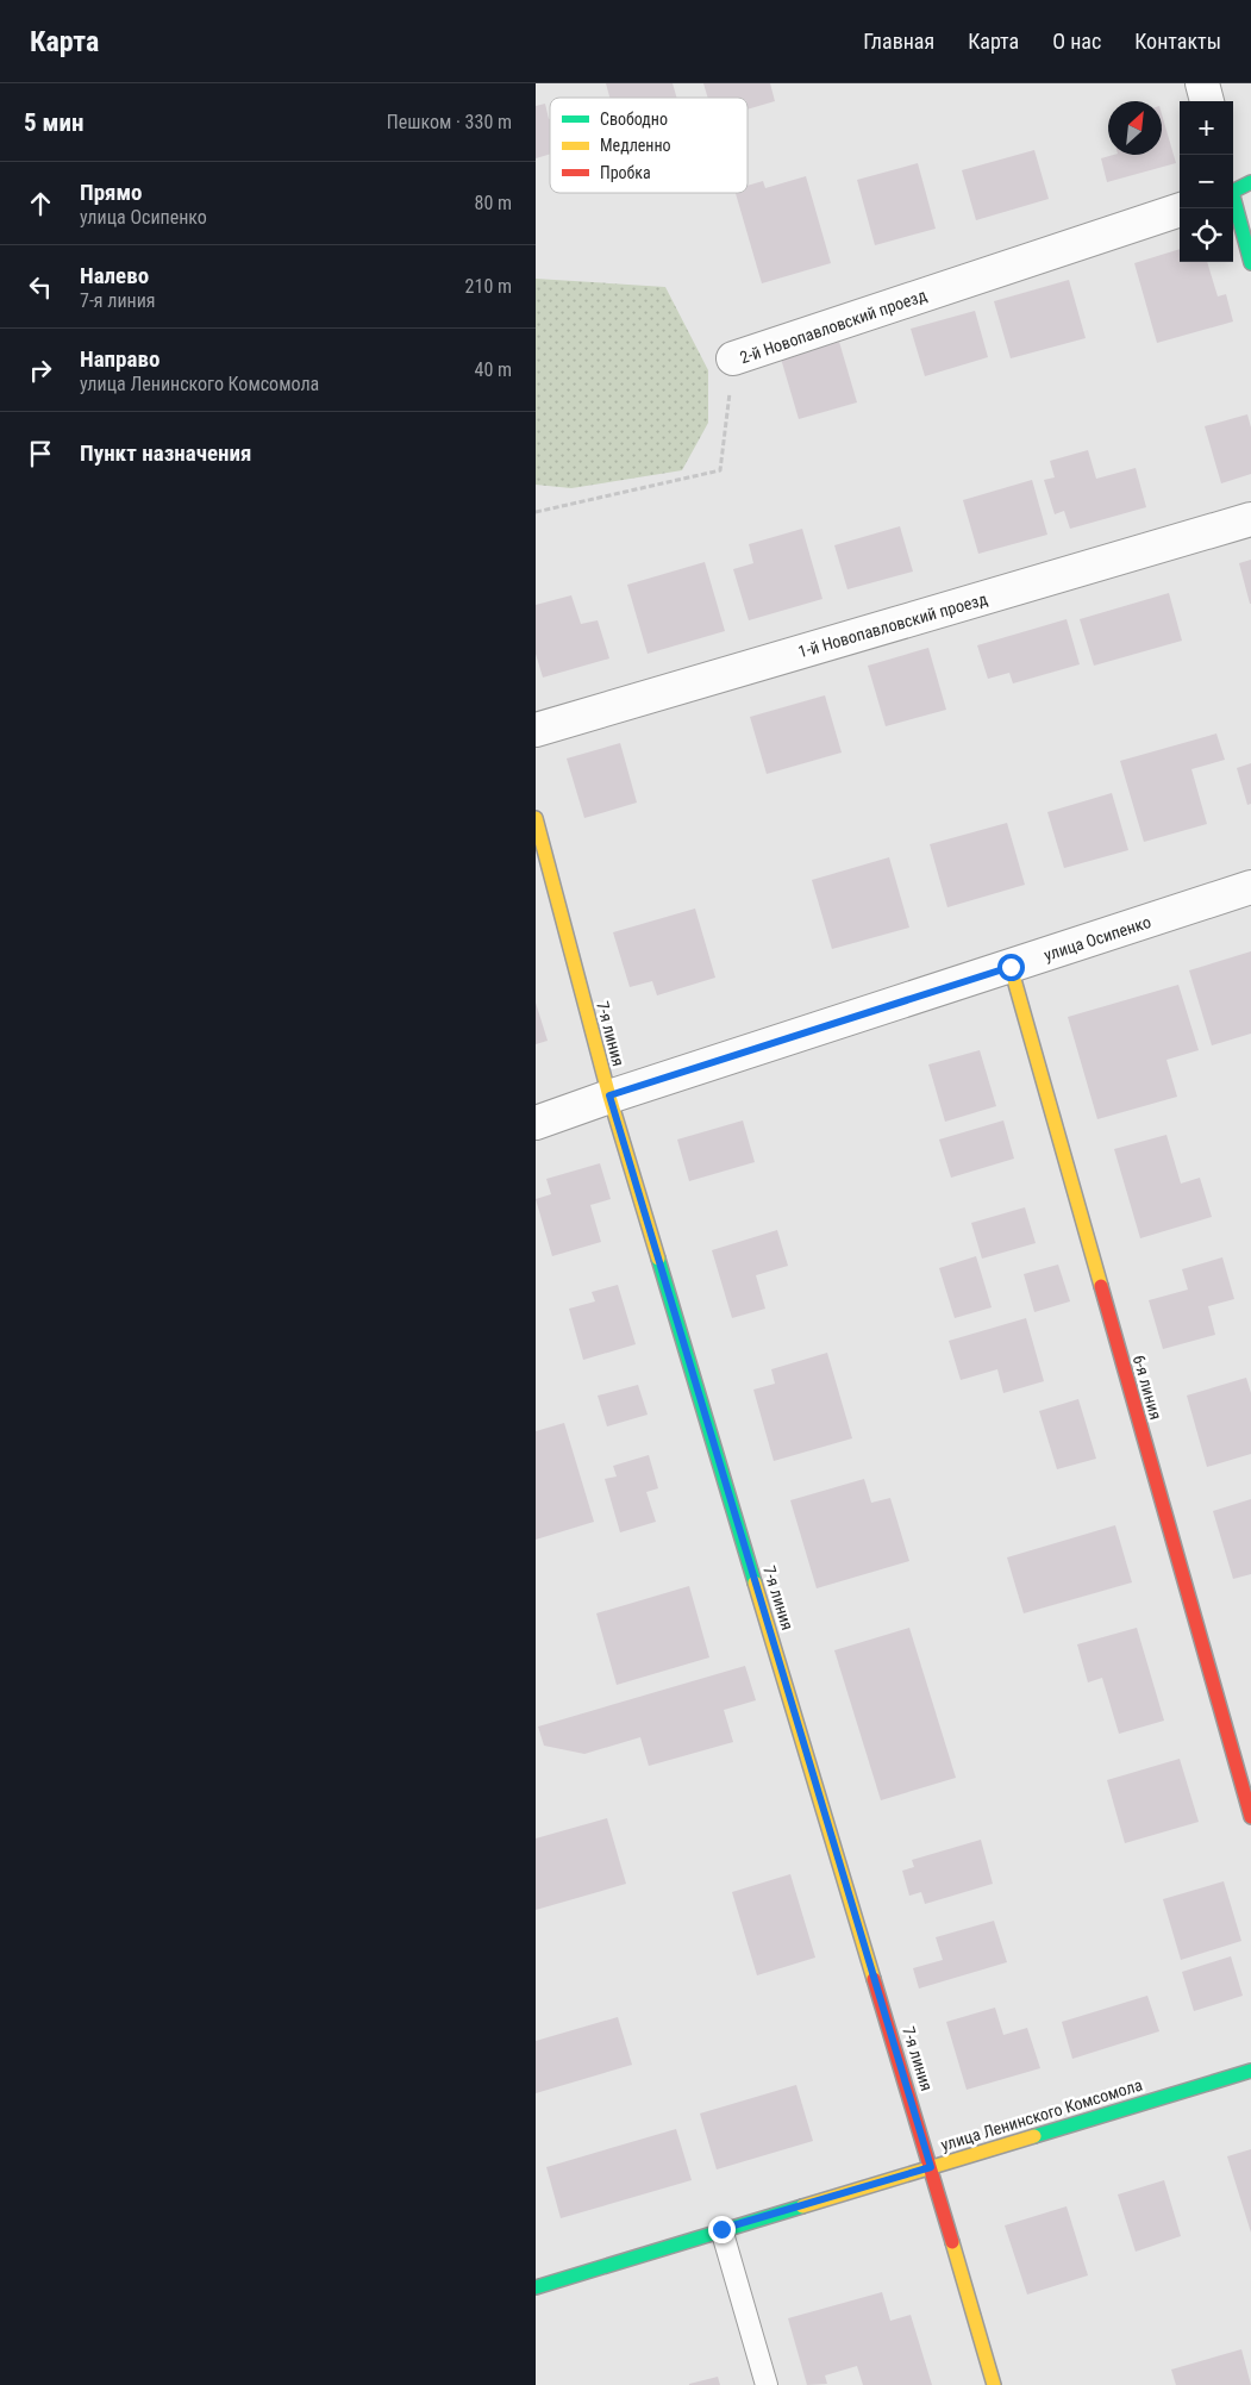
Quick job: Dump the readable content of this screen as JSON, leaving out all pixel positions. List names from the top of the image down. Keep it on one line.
{"streets":{"street":["2-й Новопавловский проезд","1-й Новопавловский проезд","улица Осипенко","7-я линия","6-я линия","улица Ленинского Комсомола"]},"crossings":[["улица Осипенко","7-я линия"],["улица Осипенко","6-я линия"],["7-я линия","улица Ленинского Комсомола"]],"legend":["Свободно","Медленно","Пробка"],"north":"top right","page":{"header":"Карта","nav":["Главная","Карта","О нас","Контакты"],"heading":["5 мин","Пешком · 330 m"],"map_buttons":["+","−"],"list":[["Прямо","улица Осипенко","80 m"],["Налево","7-я линия","210 m"],["Направо","улица Ленинского Комсомола","40 m"],"Пункт назначения"]}}
